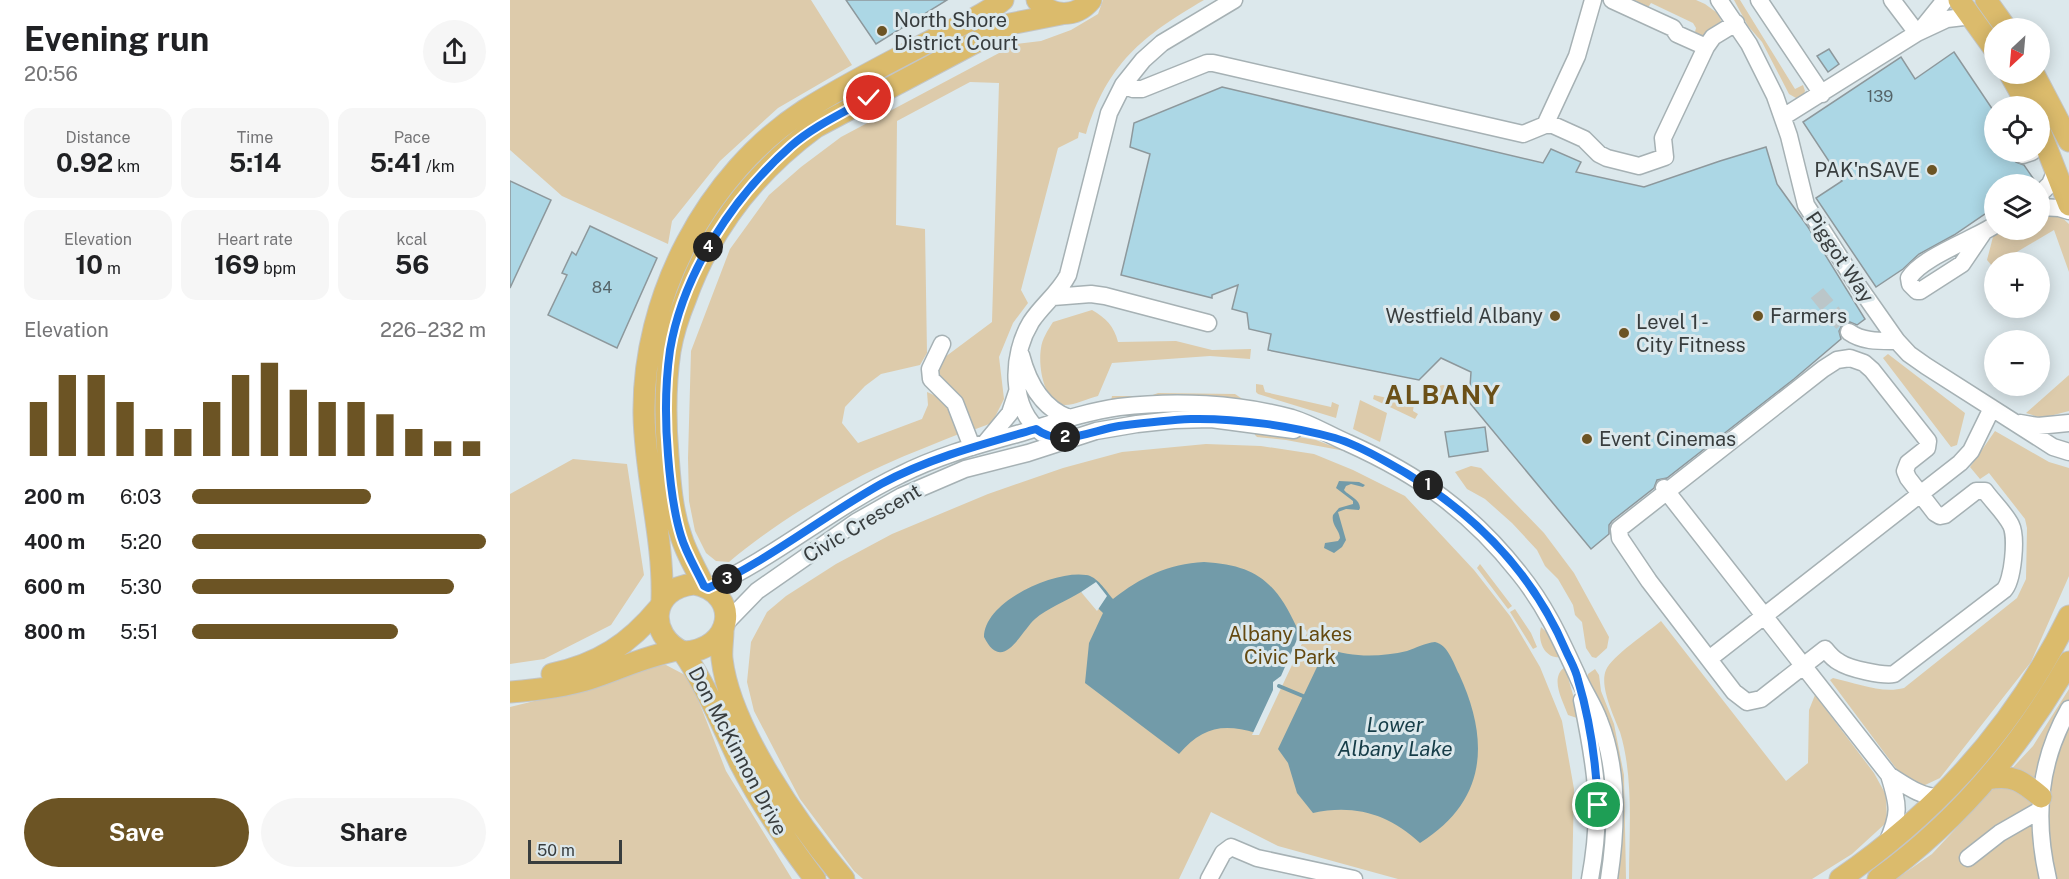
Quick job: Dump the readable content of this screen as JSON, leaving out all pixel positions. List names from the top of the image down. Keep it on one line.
{"streets":{"main road":["Don McKinnon Drive"],"street":["Piggot Way","Civic Crescent"]},"crossings":[["Civic Crescent","Don McKinnon Drive"]],"districts":["ALBANY"],"water":["Lower Albany Lake"],"parks":["Albany Lakes Civic Park"],"places":["North Shore District Court","PAK'nSAVE","Westfield Albany","Farmers","Level 1 - City Fitness","Event Cinemas"],"house_numbers":["139","84"],"scale_bar":"50 m","north":"bottom left","page":{"heading":["Evening run","20:56"],"map_buttons":["+","−"],"stats":[["Distance","0.92 km"],["Time","5:14"],["Pace","5:41 /km"],["Elevation","10 m"],["Heart rate","169 bpm"],["kcal","56"]],"pins":["4","2","1","3"],"chart":["Elevation","226–232 m"],"list":[{"name":"200 m","note":"6:03"},{"name":"400 m","note":"5:20"},{"name":"600 m","note":"5:30"},{"name":"800 m","note":"5:51"}],"buttons":["Save","Share"],"scale":"50 m"}}
